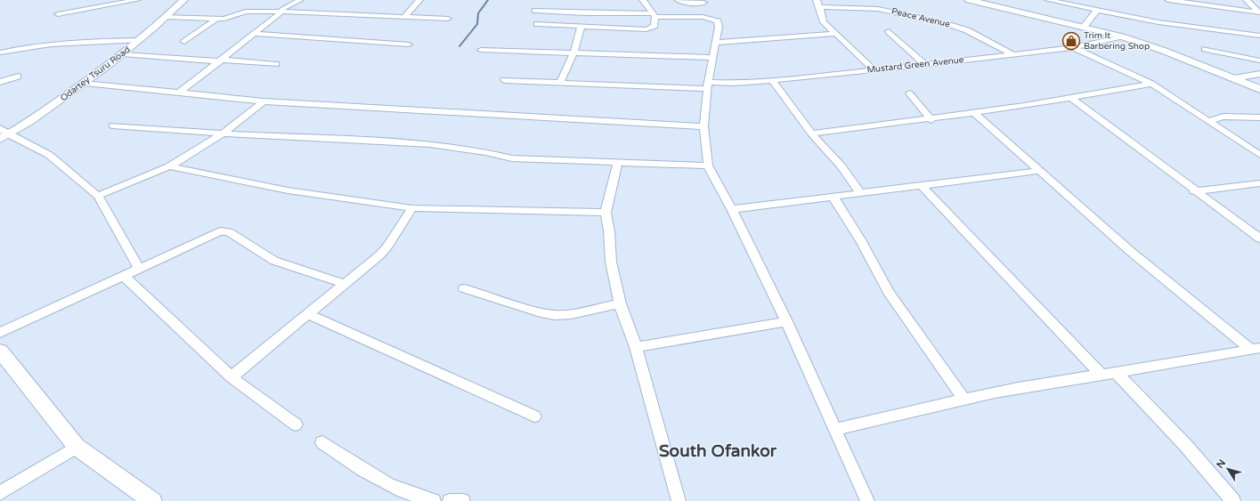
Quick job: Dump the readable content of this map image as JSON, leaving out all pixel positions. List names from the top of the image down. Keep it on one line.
{"streets":{"street":["Peace Avenue","Mustard Green Avenue","Odartey Tsuru Road"]},"crossings":[["Peace Avenue","Mustard Green Avenue"]],"districts":["South Ofankor"],"places":{"shop":["Trim It Barbering Shop"]},"north":"top left"}
